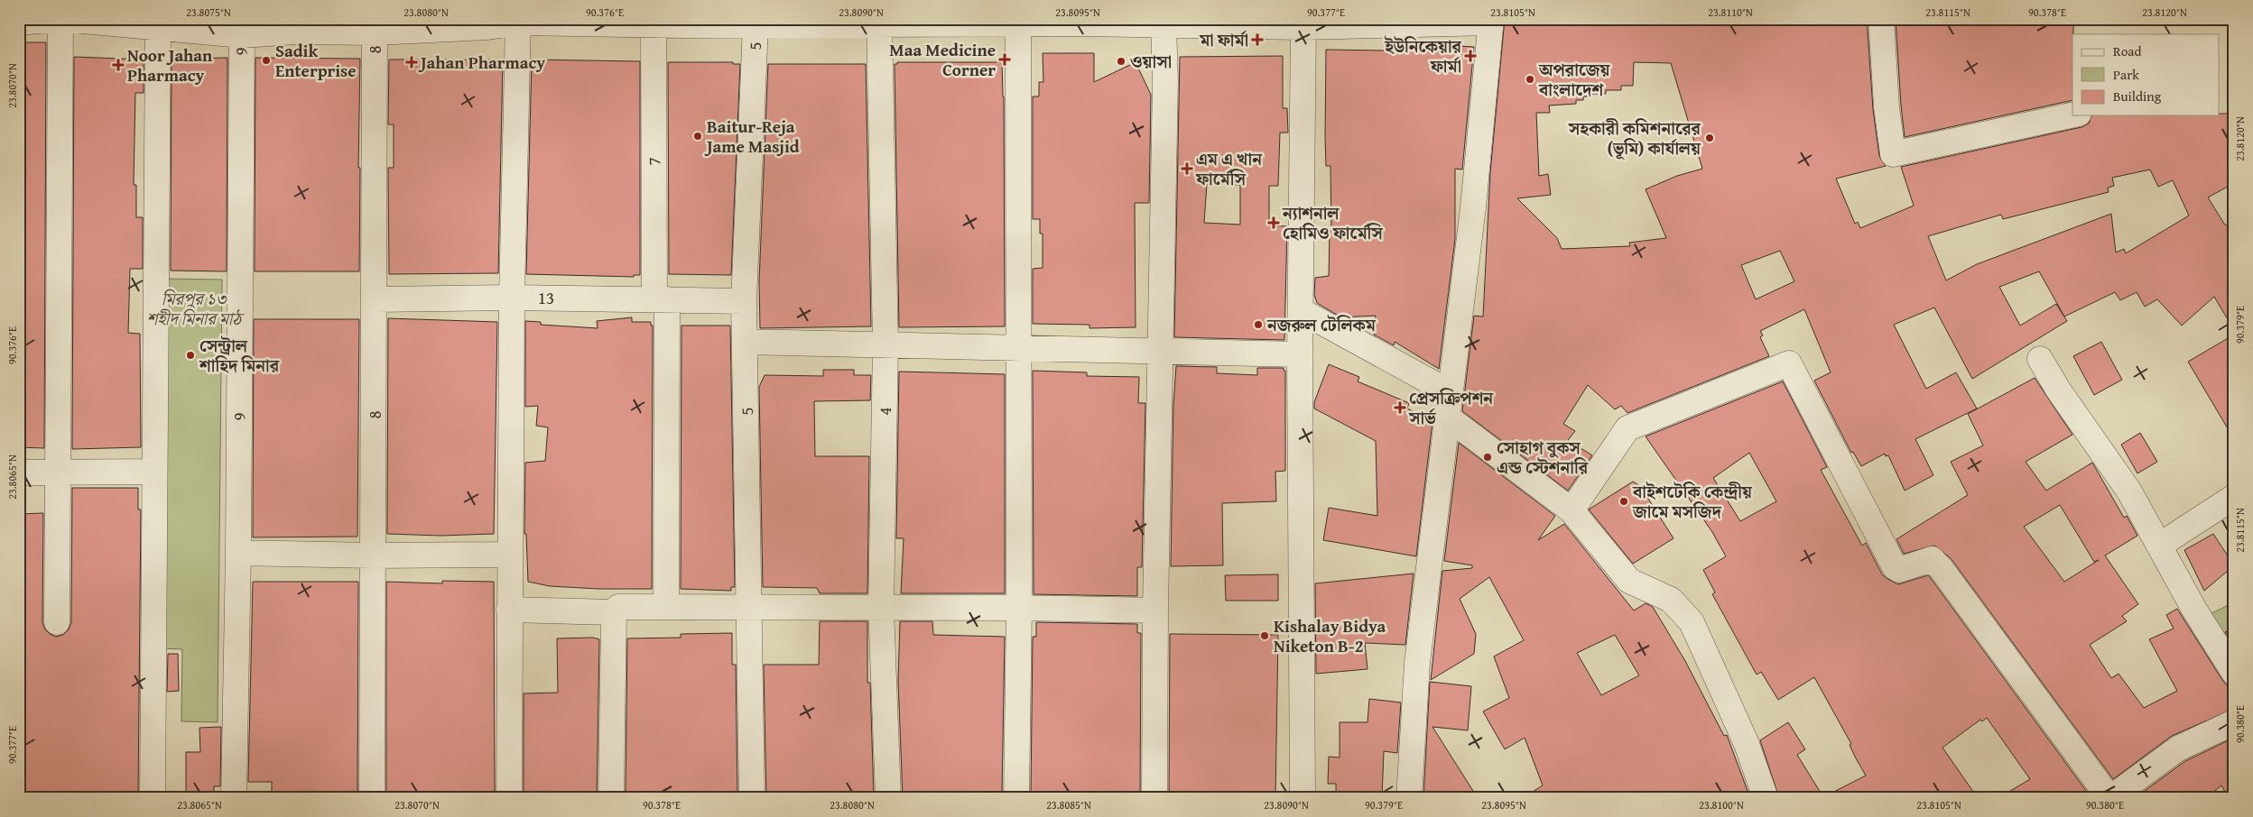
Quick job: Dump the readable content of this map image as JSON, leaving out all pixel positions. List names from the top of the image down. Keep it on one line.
{"streets":{"street":["5","8","9","7","13","4"]},"crossings":[["5","13"],["8","13"],["7","13"]],"parks":["মিরপুর ১৩ শহীদ মিনার মাঠ"],"places":{"health":["মা ফার্মা","ইউনিকেয়ার ফার্মা","Maa Medicine Corner","Jahan Pharmacy","Noor Jahan Pharmacy","এম এ খান ফার্মেসি","ন্যাশনাল হোমিও ফার্মেসি","প্রেসক্রিপশন সার্ভ"],"other":["Sadik Enterprise","ওয়াসা","অপরাজেয় বাংলাদেশ","Baitur-Reja Jame Masjid","সহকারী কমিশনারের (ভূমি) কার্যালয়","নজরুল টেলিকম","সেন্ট্রাল শাহিদ মিনার","সোহাগ বুকস এন্ড স্টেশনারি","বাইশটেকি কেন্দ্রীয় জামে মসজিদ","Kishalay Bidya Niketon B-2"]},"legend":["Road","Park","Building"],"coordinates":["23.8075°N","23.8080°N","90.376°E","23.8090°N","23.8095°N","90.377°E","23.8105°N","23.8110°N","23.8115°N","90.378°E","23.8120°N","23.8070°N","90.379°E","23.8065°N","90.380°E","23.8085°N","23.8100°N"]}
